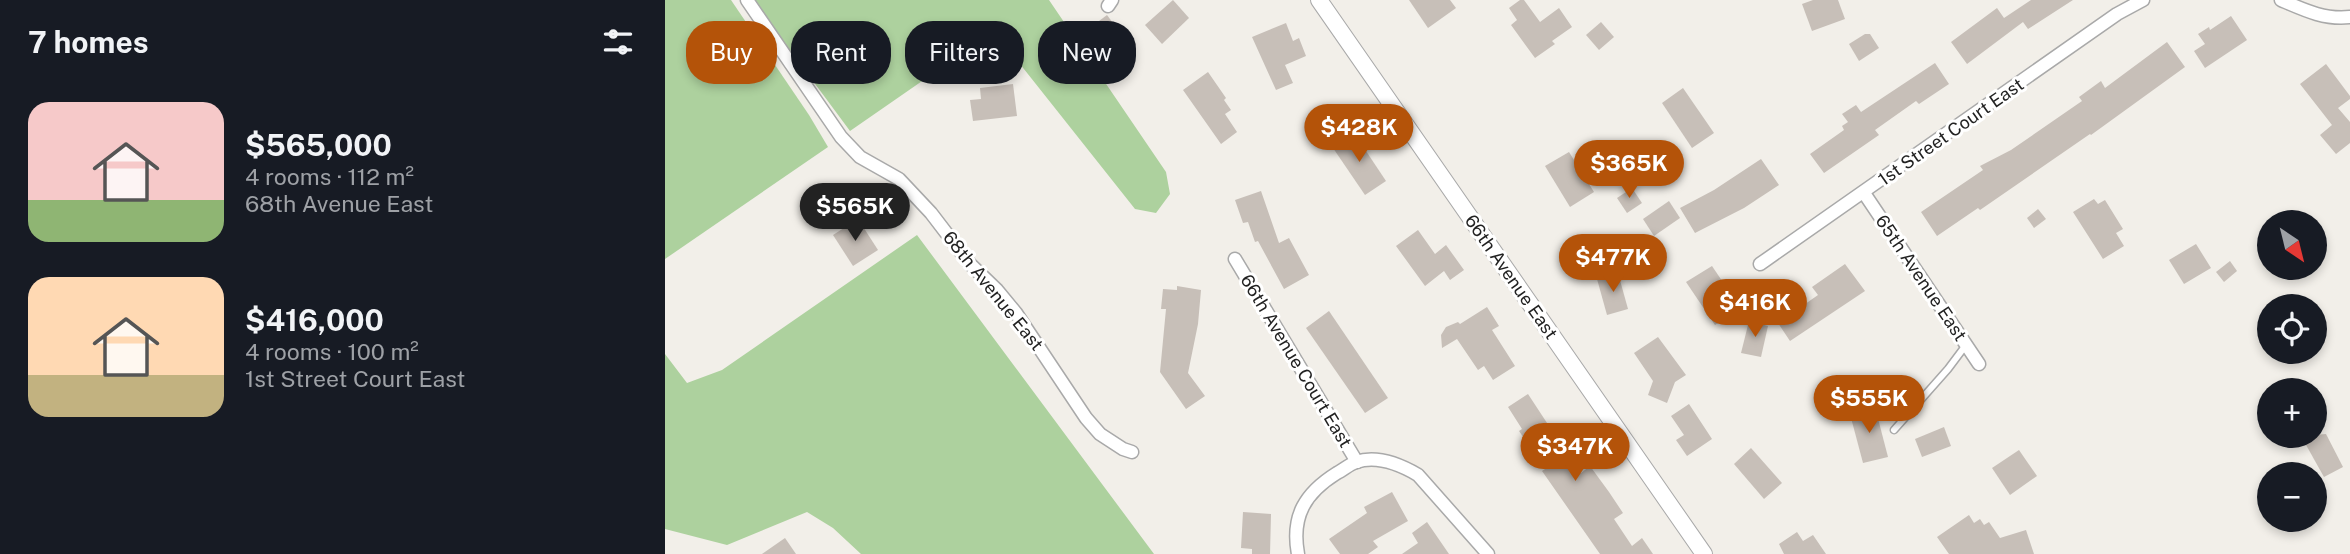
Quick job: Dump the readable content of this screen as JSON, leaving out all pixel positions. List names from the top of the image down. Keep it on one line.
{"streets":{"street":["1st Street Court East","66th Avenue East","65th Avenue East","68th Avenue East","66th Avenue Court East"]},"crossings":[["1st Street Court East","65th Avenue East"]],"north":"bottom right","page":{"heading":"7 homes","chip":["Buy","Rent","Filters","New"],"list":[{"name":"$565,000","note":"4 rooms · 112 m² · 68th Avenue East"},{"name":"$416,000","note":"4 rooms · 100 m² · 1st Street Court East"}],"price":["$428K","$365K","$565K","$477K","$416K","$555K","$347K"],"map_buttons":["+","−"]}}
